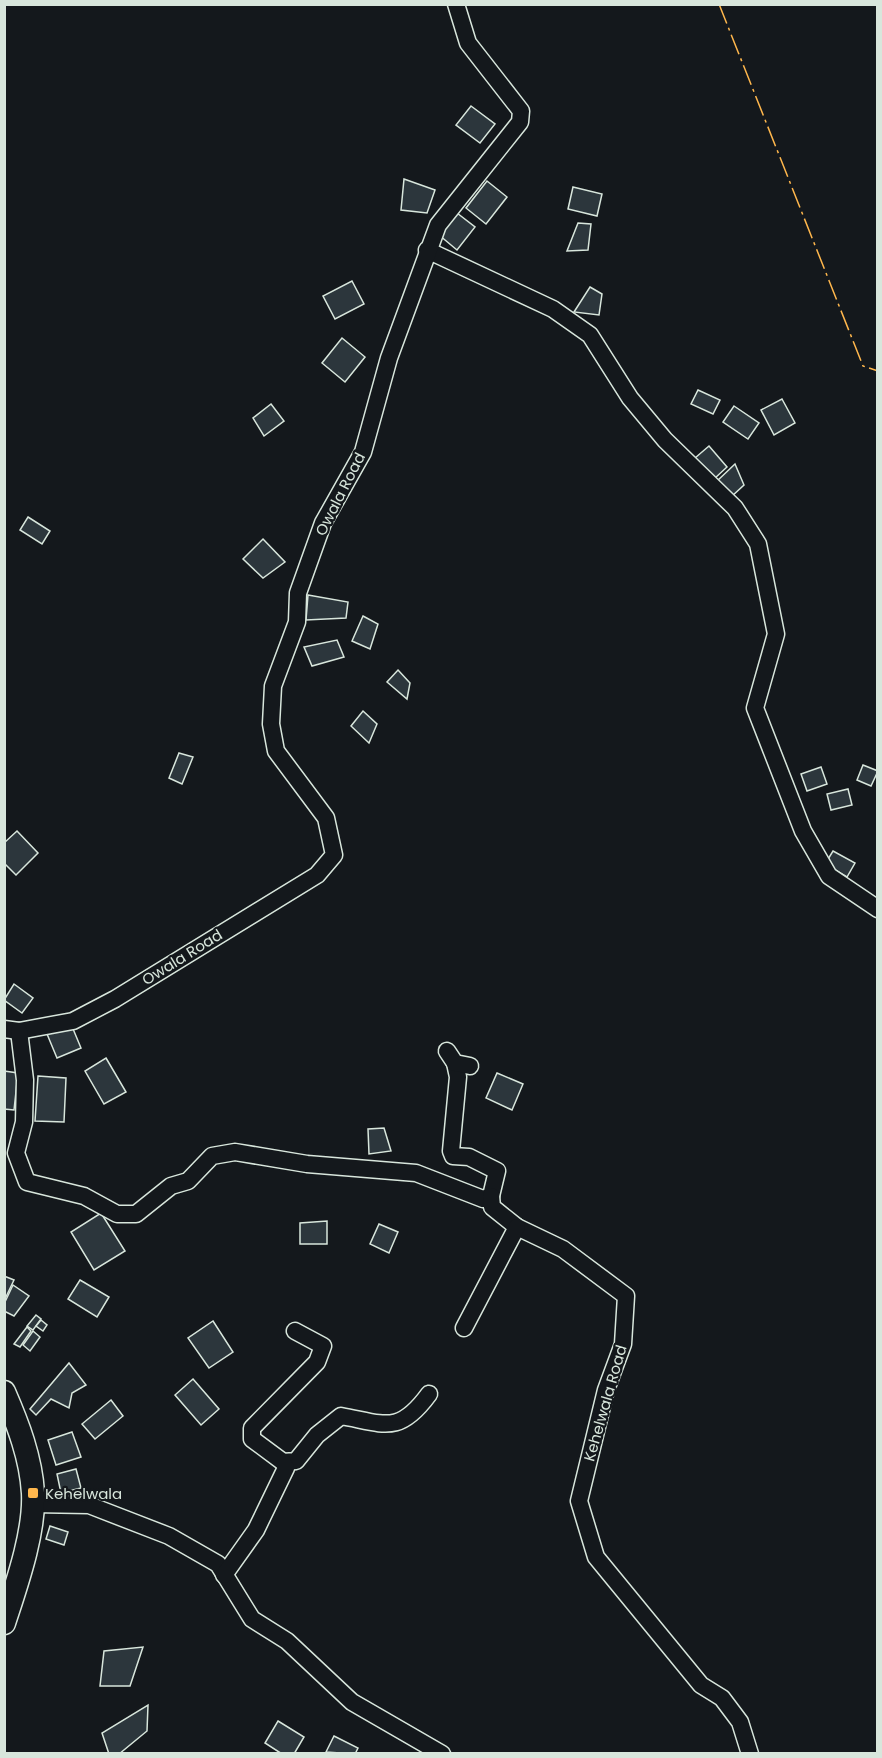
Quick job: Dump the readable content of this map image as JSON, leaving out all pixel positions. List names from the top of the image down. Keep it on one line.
{"streets":{"street":["Owala Road","Kehelwala Road"]},"places":{"transit":["Kehelwala"]}}
